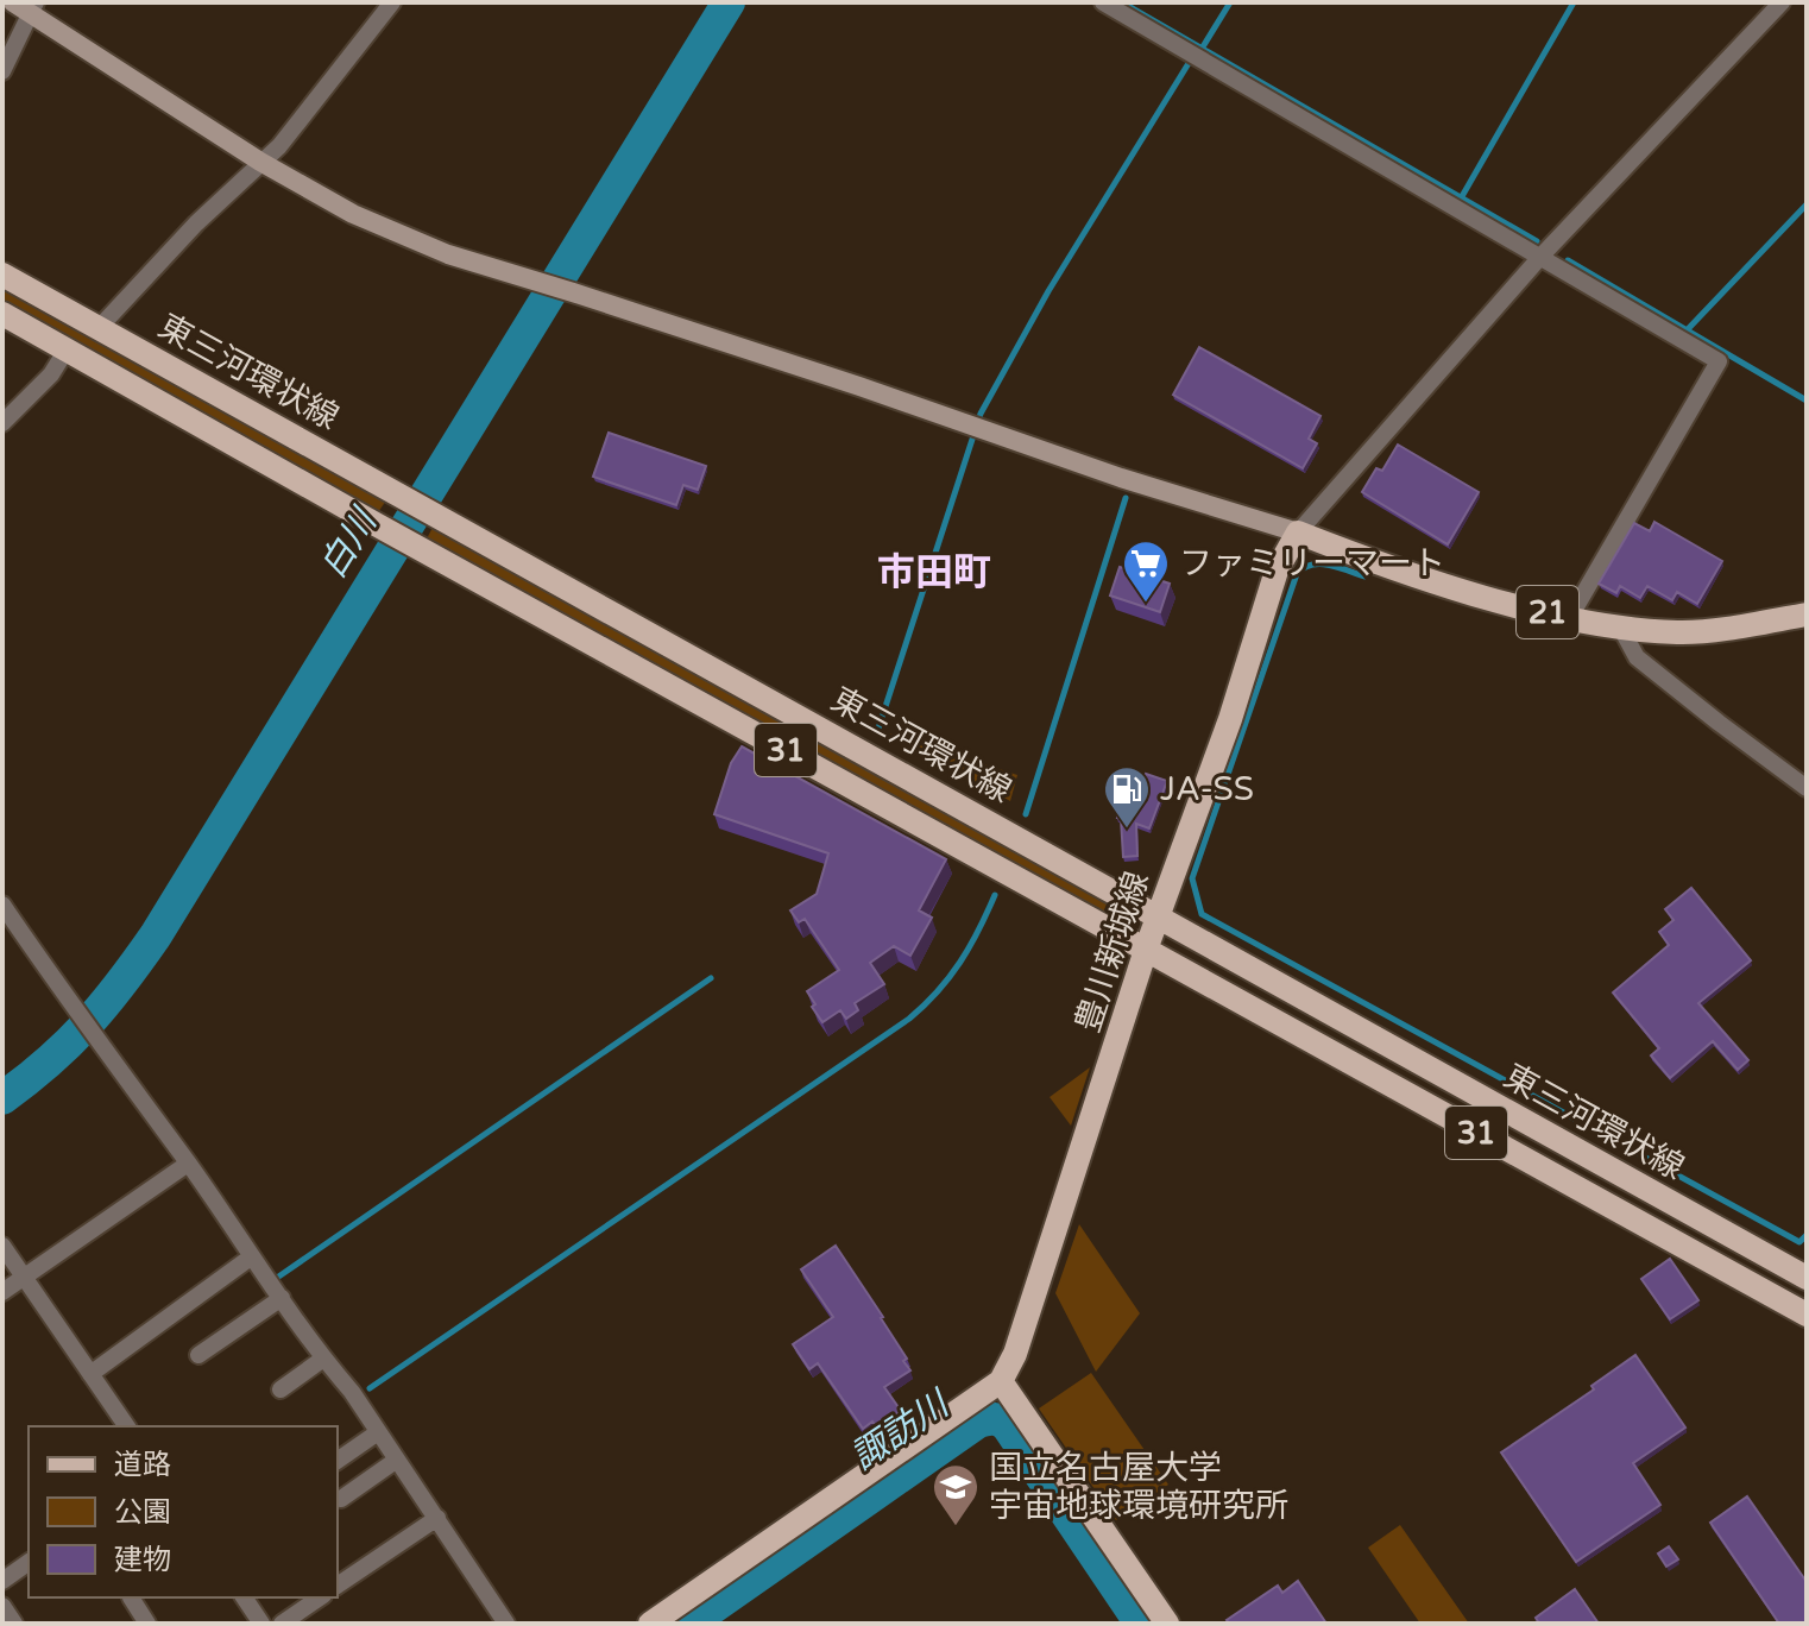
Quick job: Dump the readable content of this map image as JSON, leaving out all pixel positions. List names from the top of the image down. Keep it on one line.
{"streets":{"main road":["東三河環状線","21","31","豊川新城線"]},"crossings":[["東三河環状線","豊川新城線"],["21","豊川新城線"]],"districts":["市田町"],"water":["白川","諏訪川"],"places":{"supermarket":["ファミリーマート"],"fuel station":["JA-SS"],"school or university":["国立名古屋大学 宇宙地球環境研究所"]},"legend":["道路","公園","建物"]}
